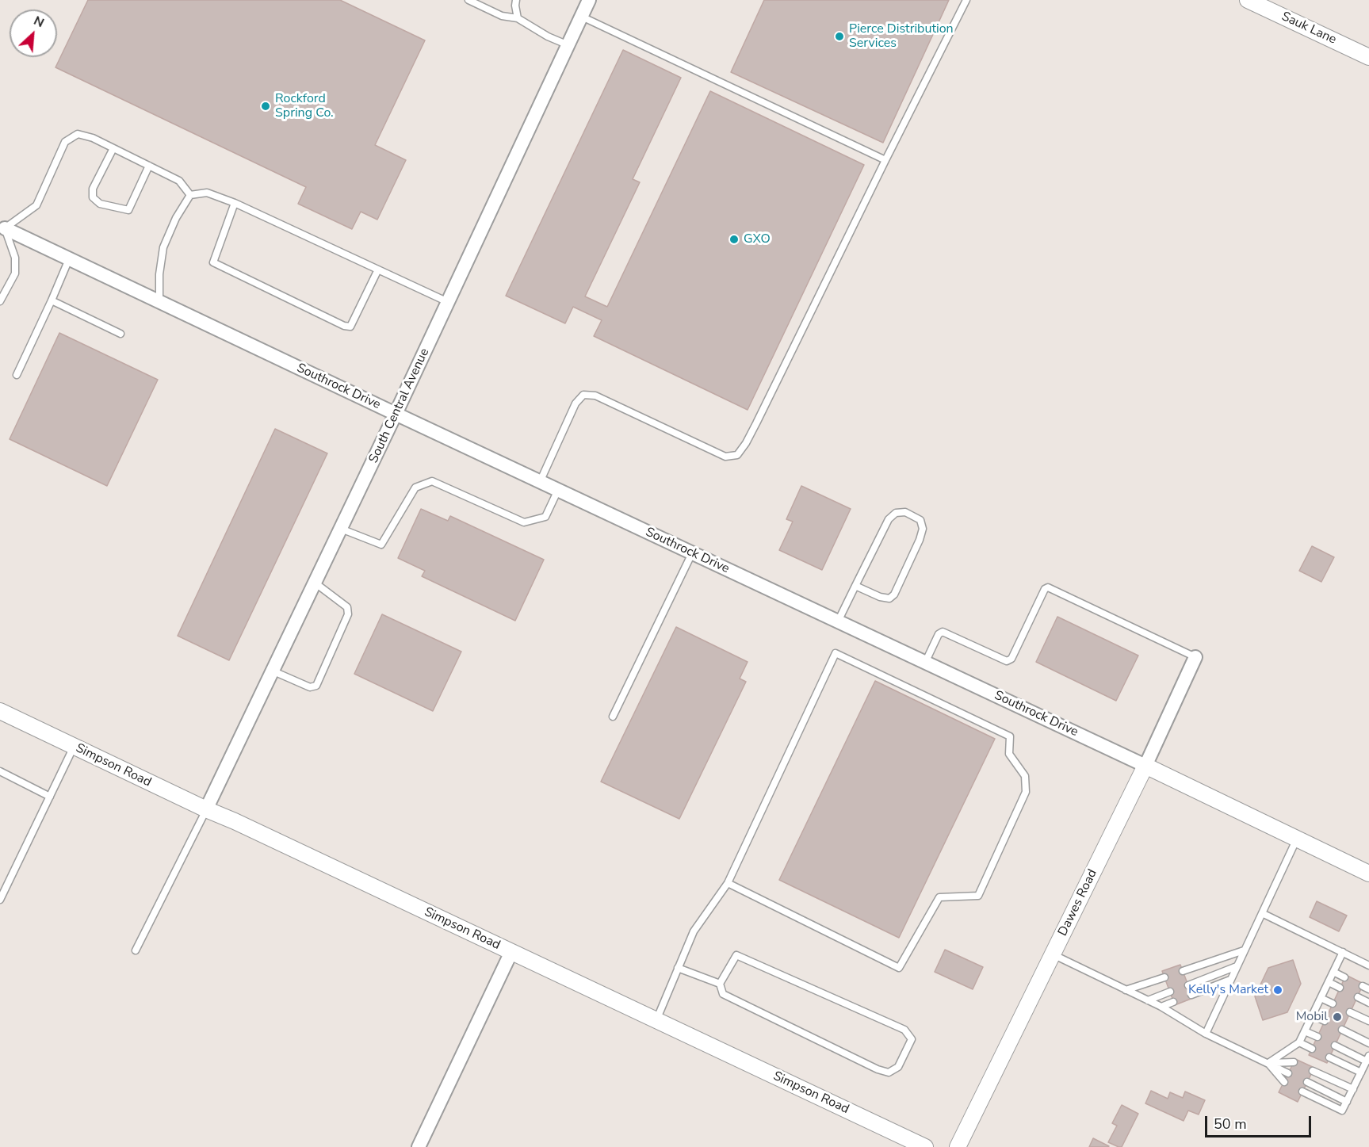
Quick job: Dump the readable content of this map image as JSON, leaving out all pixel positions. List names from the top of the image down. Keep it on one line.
{"streets":{"street":["Sauk Lane","Southrock Drive","South Central Avenue","Simpson Road","Dawes Road"]},"crossings":[["Southrock Drive","South Central Avenue"],["Southrock Drive","Dawes Road"],["South Central Avenue","Simpson Road"]],"places":["Pierce Distribution Services","Rockford Spring Co.","GXO","Kelly's Market","Mobil"],"scale_bar":"50 m","north":"top right"}
